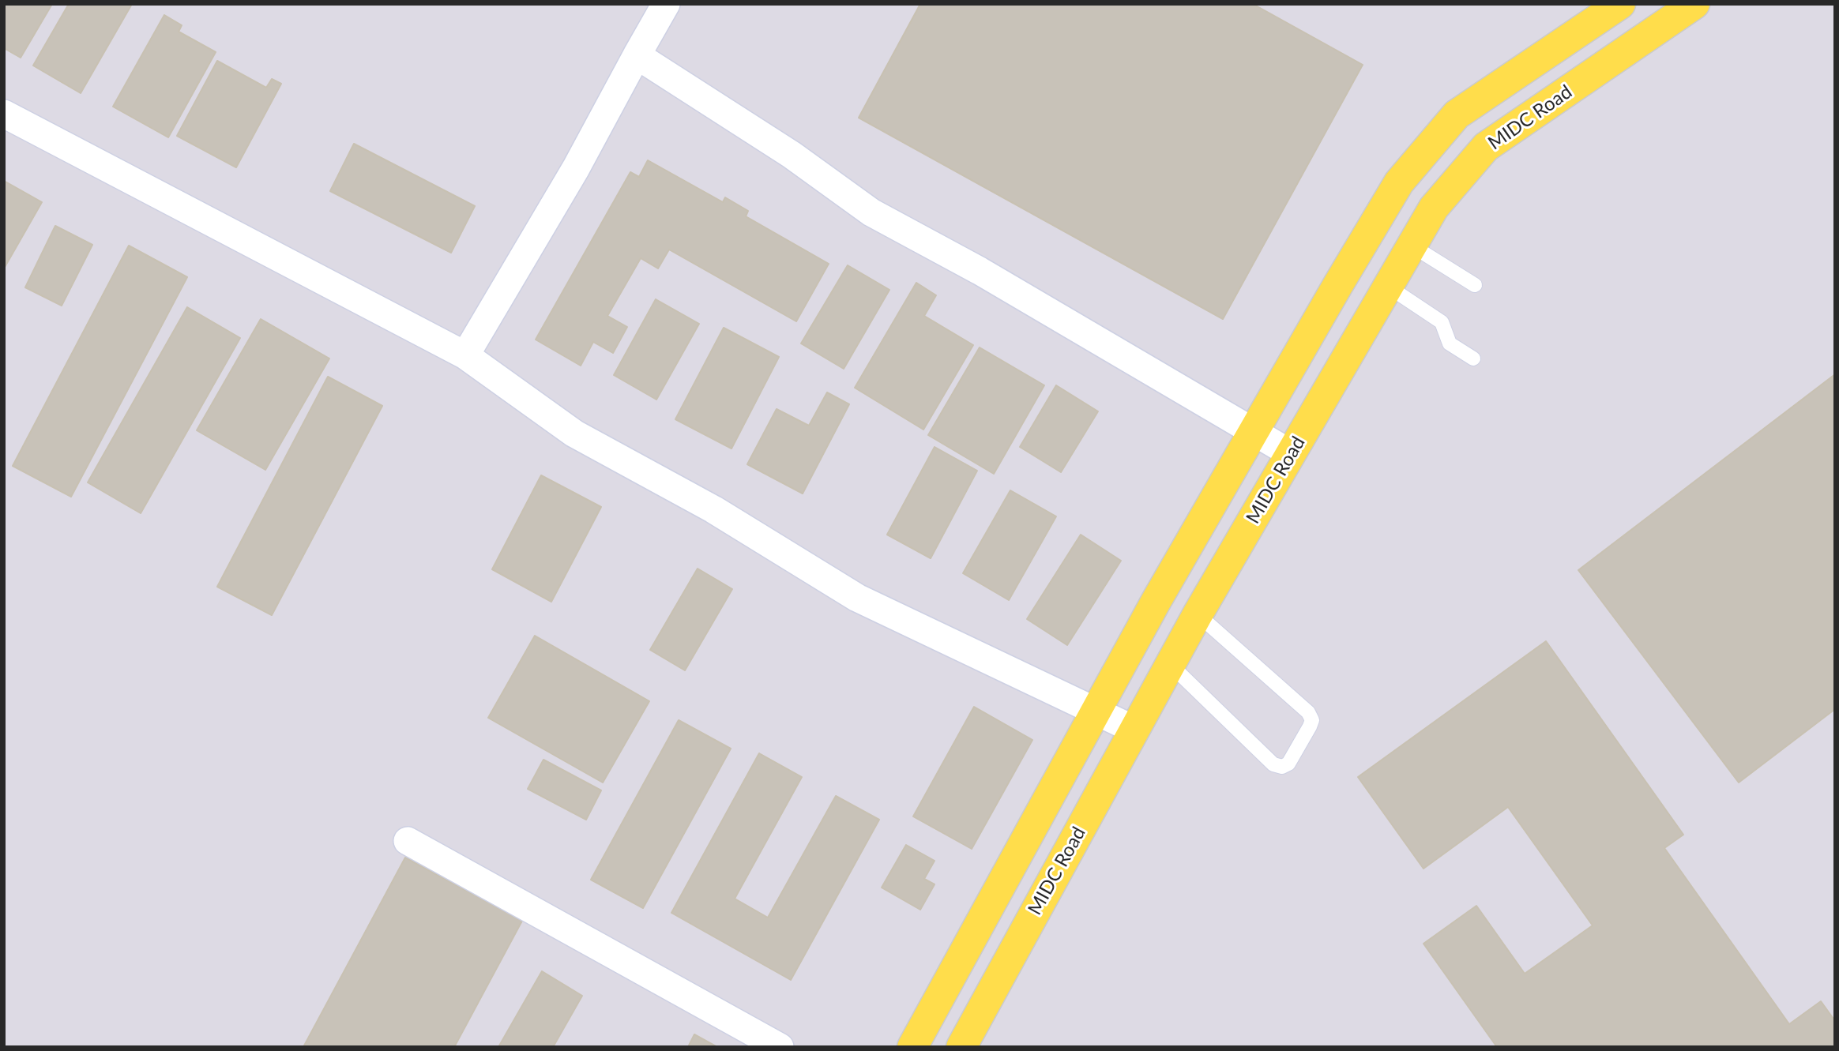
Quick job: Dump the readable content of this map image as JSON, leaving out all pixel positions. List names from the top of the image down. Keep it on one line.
{"streets":{"main road":["MIDC Road"]}}
